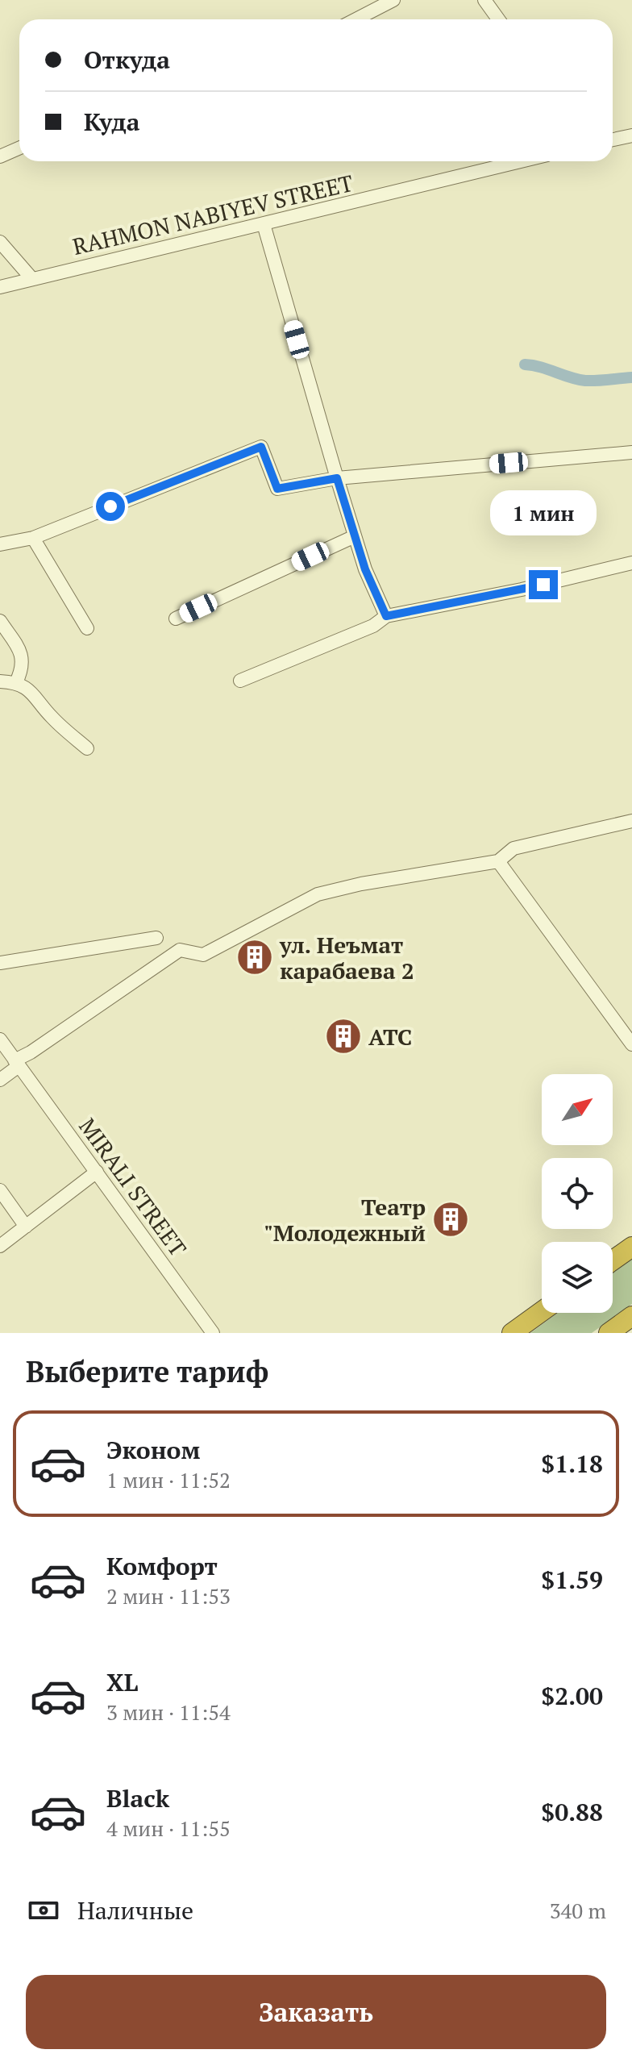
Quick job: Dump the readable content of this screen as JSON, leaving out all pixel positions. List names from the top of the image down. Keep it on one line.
{"streets":{"street":["RAHMON NABIYEV STREET","MIRALI STREET"]},"places":{"building":["ул. Неъмат карабаева 2","АТС","Театр \"Молодежный"]},"north":"top right","page":{"banner":["Откуда","Куда"],"bubble":"1 мин","heading":"Выберите тариф","list":[{"name":"Эконом","note":"1 мин · 11:52","value":"$1.18"},{"name":"Комфорт","note":"2 мин · 11:53","value":"$1.59"},{"name":"XL","note":"3 мин · 11:54","value":"$2.00"},{"name":"Black","note":"4 мин · 11:55","value":"$0.88"}],"pay":["Наличные","340 m"],"buttons":"Заказать"}}
